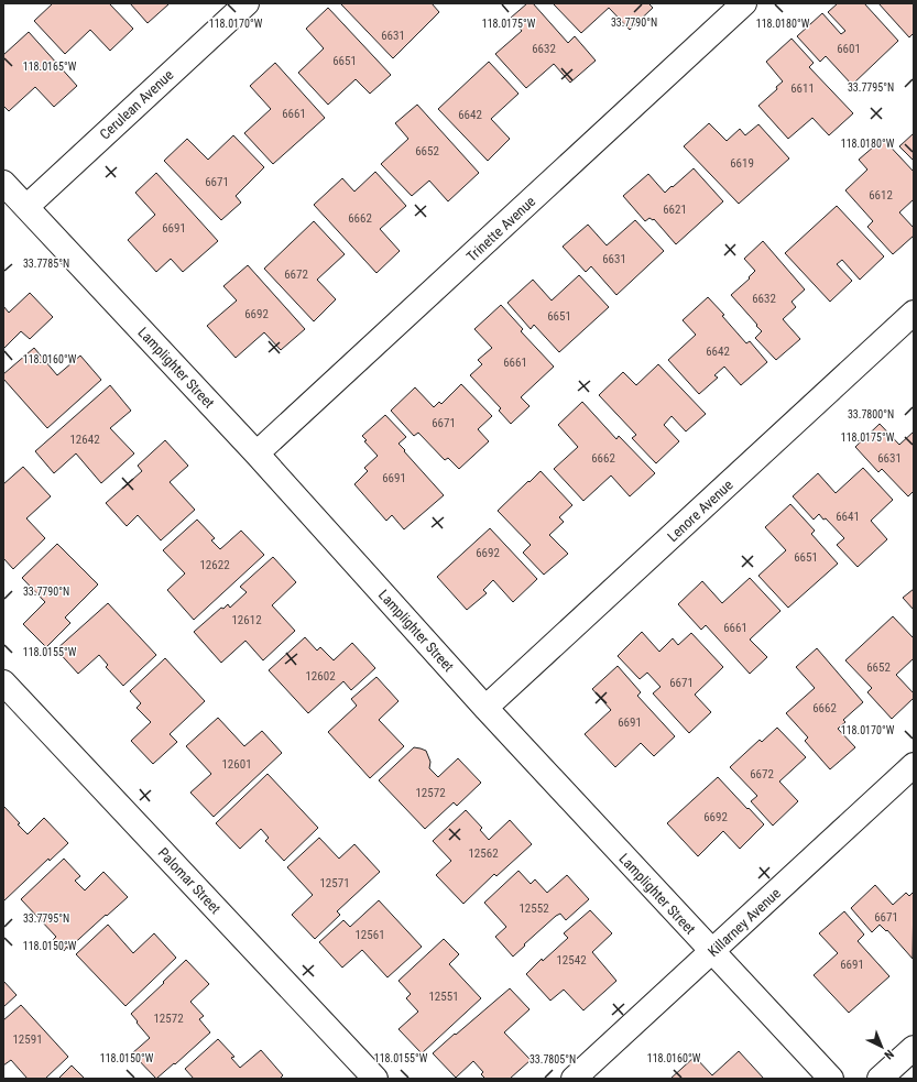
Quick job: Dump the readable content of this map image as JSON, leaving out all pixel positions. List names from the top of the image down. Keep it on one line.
{"streets":{"street":["Cerulean Avenue","Trinette Avenue","Lamplighter Street","Lenore Avenue","Palomar Street","Killarney Avenue"]},"crossings":[["Cerulean Avenue","Lamplighter Street"],["Trinette Avenue","Lamplighter Street"],["Lamplighter Street","Lenore Avenue"],["Lamplighter Street","Killarney Avenue"]],"house_numbers":["6631","6632","6601","6651","6611","6661","6642","6652","6619","6671","6612","6621","6662","6691","6631","6672","6632","6692","6651","6642","6661","6671","12642","6662","6631","6691","6641","6692","6651","12622","12612","6661","6652","12602","6671","6662","6691","12601","6672","12572","6692","12562","12571","12552","6671","12561","12542","6691","12551","12572","12591"],"north":"bottom right","coordinates":["33.7790°N","118.0170°W","118.0175°W","118.0180°W","118.0165°W","33.7795°N","33.7785°N","118.0160°W","33.7800°N","118.0155°W","118.0150°W","33.7805°N"]}
